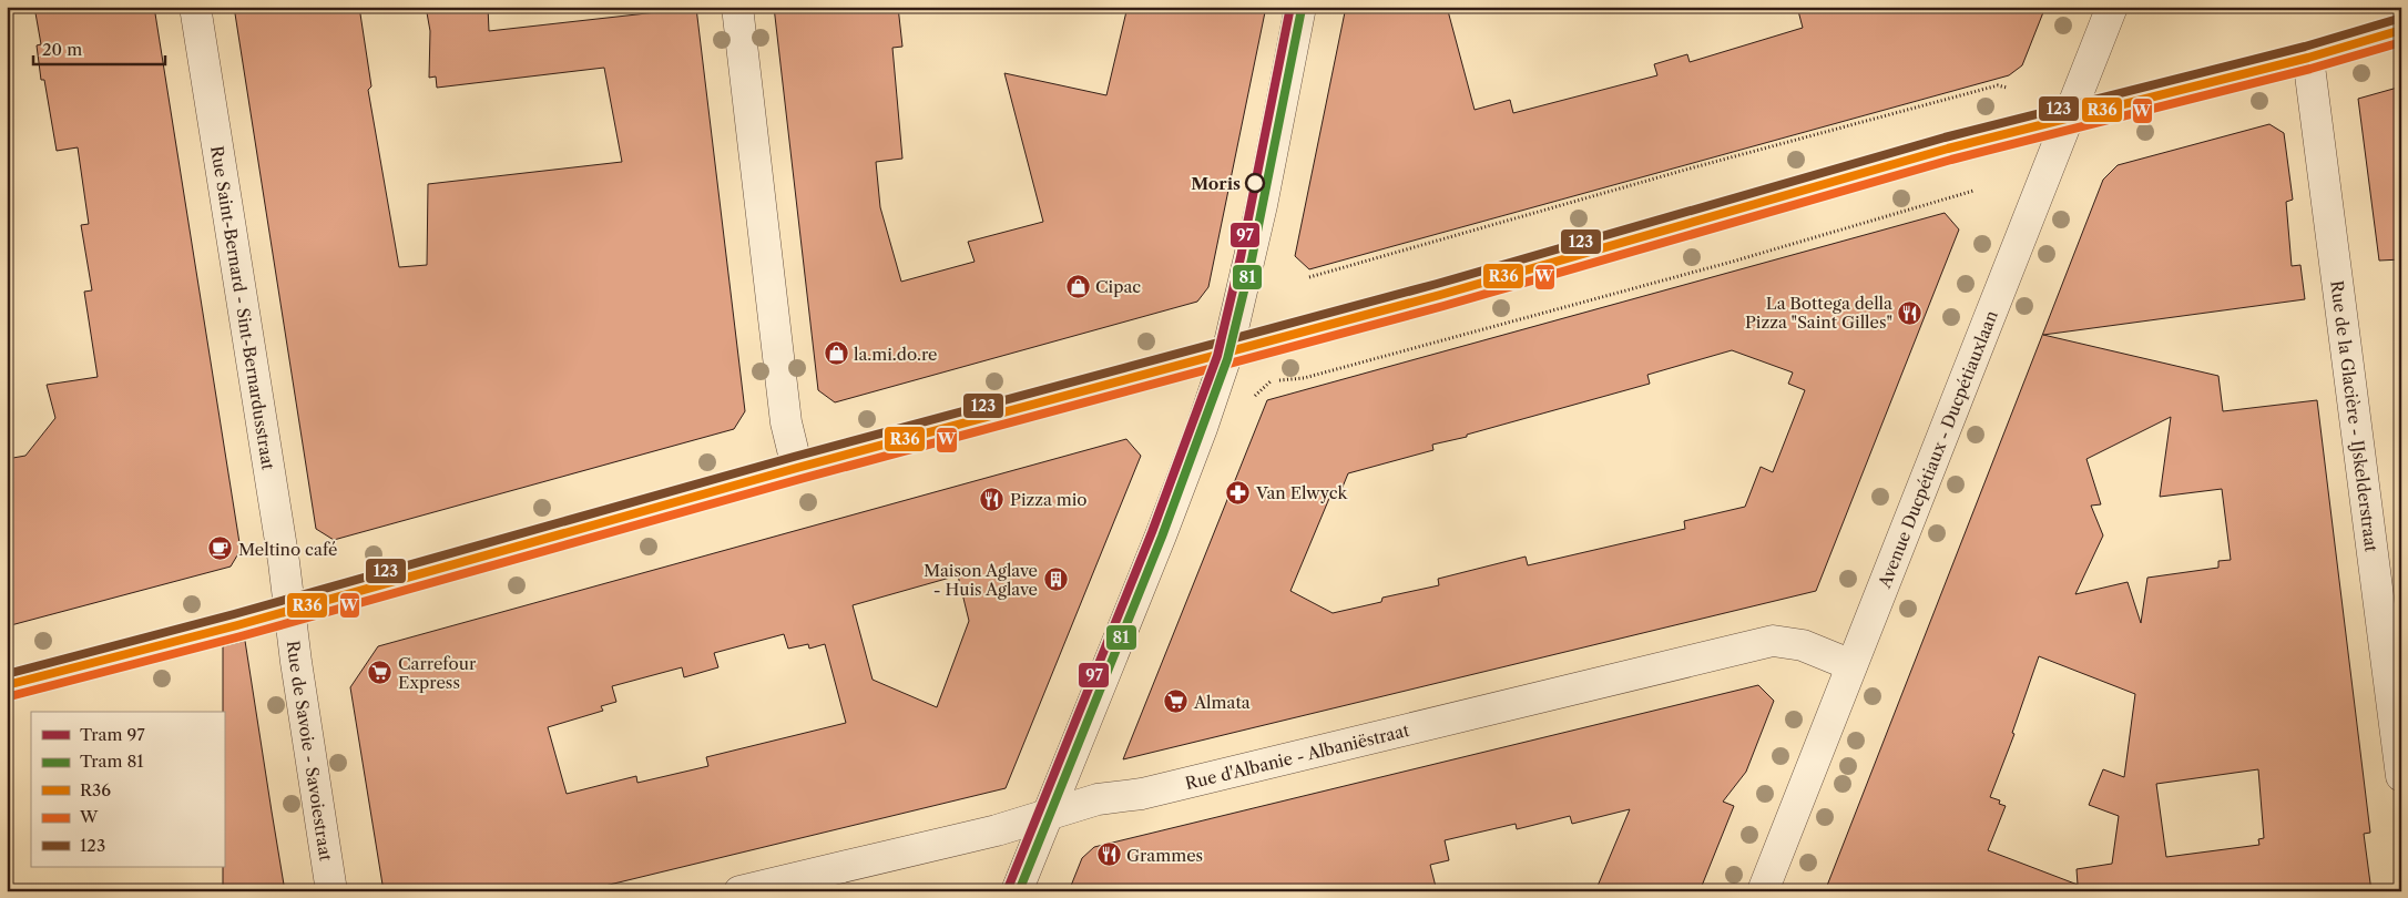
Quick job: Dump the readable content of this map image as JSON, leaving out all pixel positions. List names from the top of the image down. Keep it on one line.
{"streets":{"street":["Rue Saint-Bernard - Sint-Bernardusstraat","Rue de la Glacière - IJskelderstraat","Avenue Ducpétiaux - Ducpétiauxlaan","Rue de Savoie - Savoiestraat","Rue d'Albanie - Albaniëstraat"]},"crossings":[["Rue Saint-Bernard - Sint-Bernardusstraat","Rue de Savoie - Savoiestraat"],["Avenue Ducpétiaux - Ducpétiauxlaan","Rue d'Albanie - Albaniëstraat"]],"places":{"other":["Moris"],"shop":["Cipac","la.mi.do.re"],"restaurant":["La Bottega della Pizza \"Saint Gilles\"","Pizza mio","Grammes"],"pharmacy":["Van Elwyck"],"cafe":["Meltino café"],"building":["Maison Aglave - Huis Aglave"],"supermarket":["Carrefour Express","Almata"]},"lines":["tram line 97","tram line 81","transit line 123","transit line R36","transit line W"],"legend":["Tram 97","Tram 81","R36","W","123"],"scale_bar":"20 m"}
